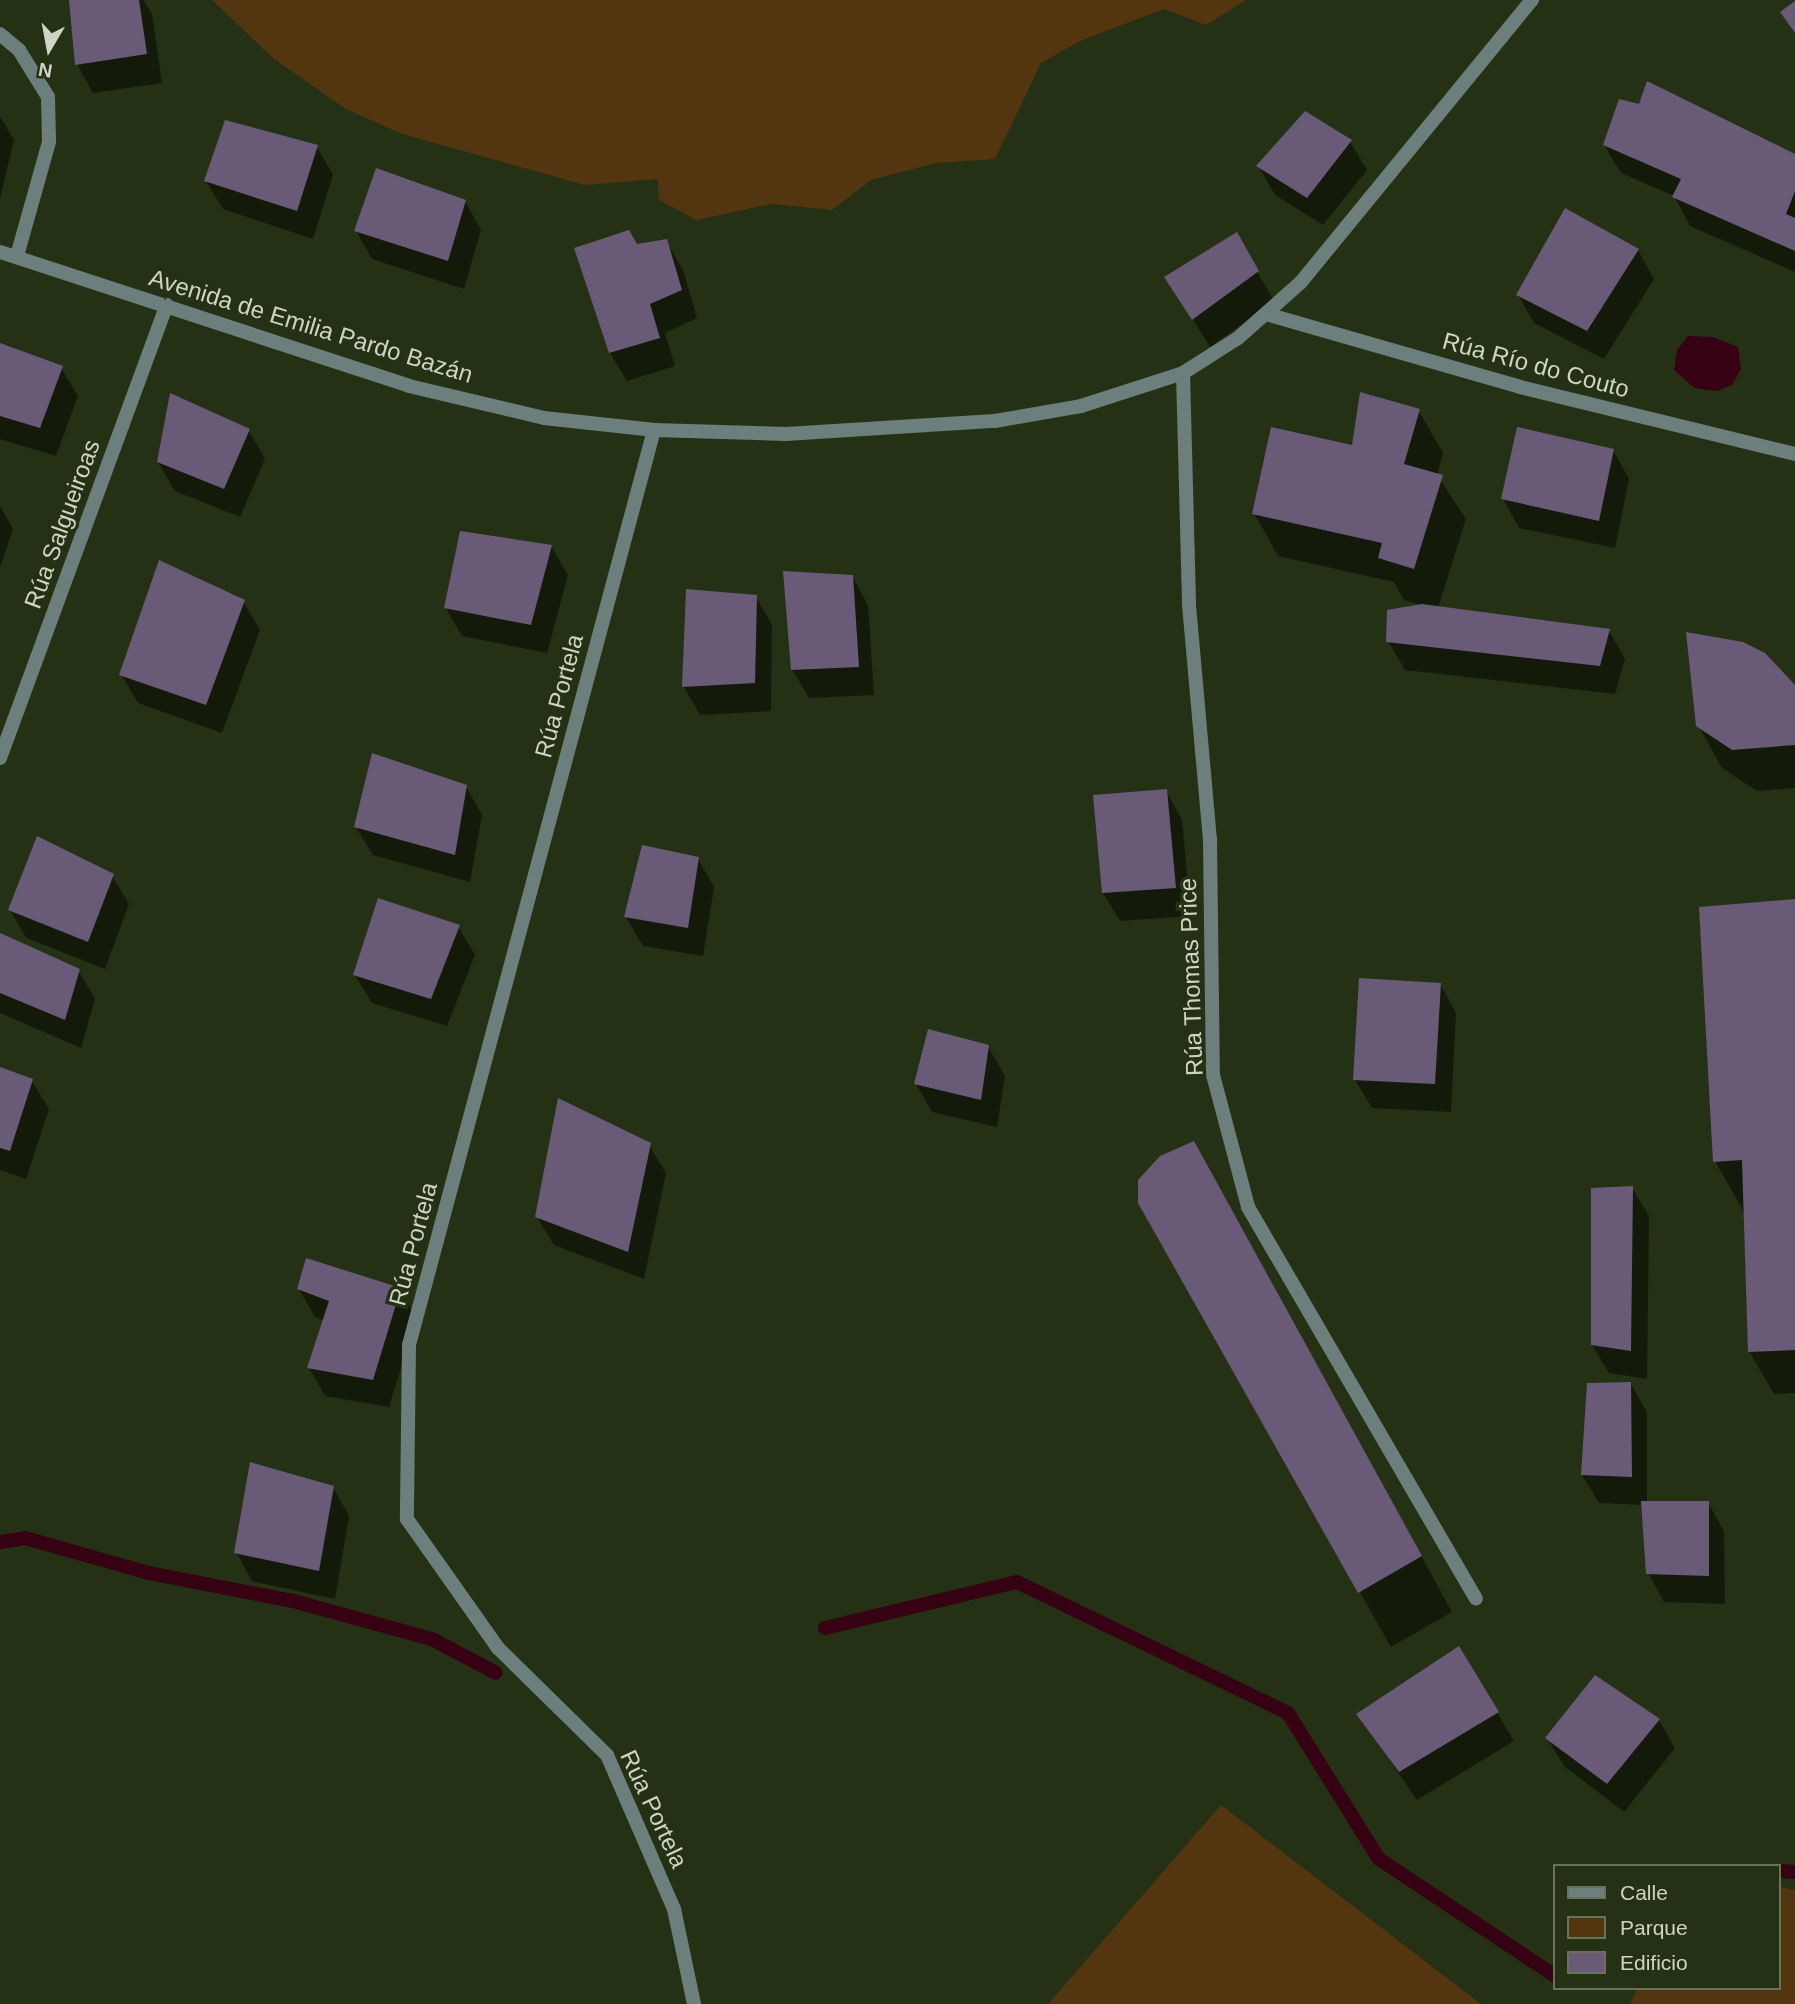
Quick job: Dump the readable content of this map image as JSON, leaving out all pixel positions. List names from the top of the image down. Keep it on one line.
{"streets":{"street":["Avenida de Emilia Pardo Bazán","Rúa Río do Couto","Rúa Salgueiroas","Rúa Portela","Rúa Thomas Price"]},"crossings":[["Avenida de Emilia Pardo Bazán","Rúa Río do Couto"],["Avenida de Emilia Pardo Bazán","Rúa Salgueiroas"],["Avenida de Emilia Pardo Bazán","Rúa Portela"],["Avenida de Emilia Pardo Bazán","Rúa Thomas Price"]],"legend":["Calle","Parque","Edificio"],"north":"bottom"}
